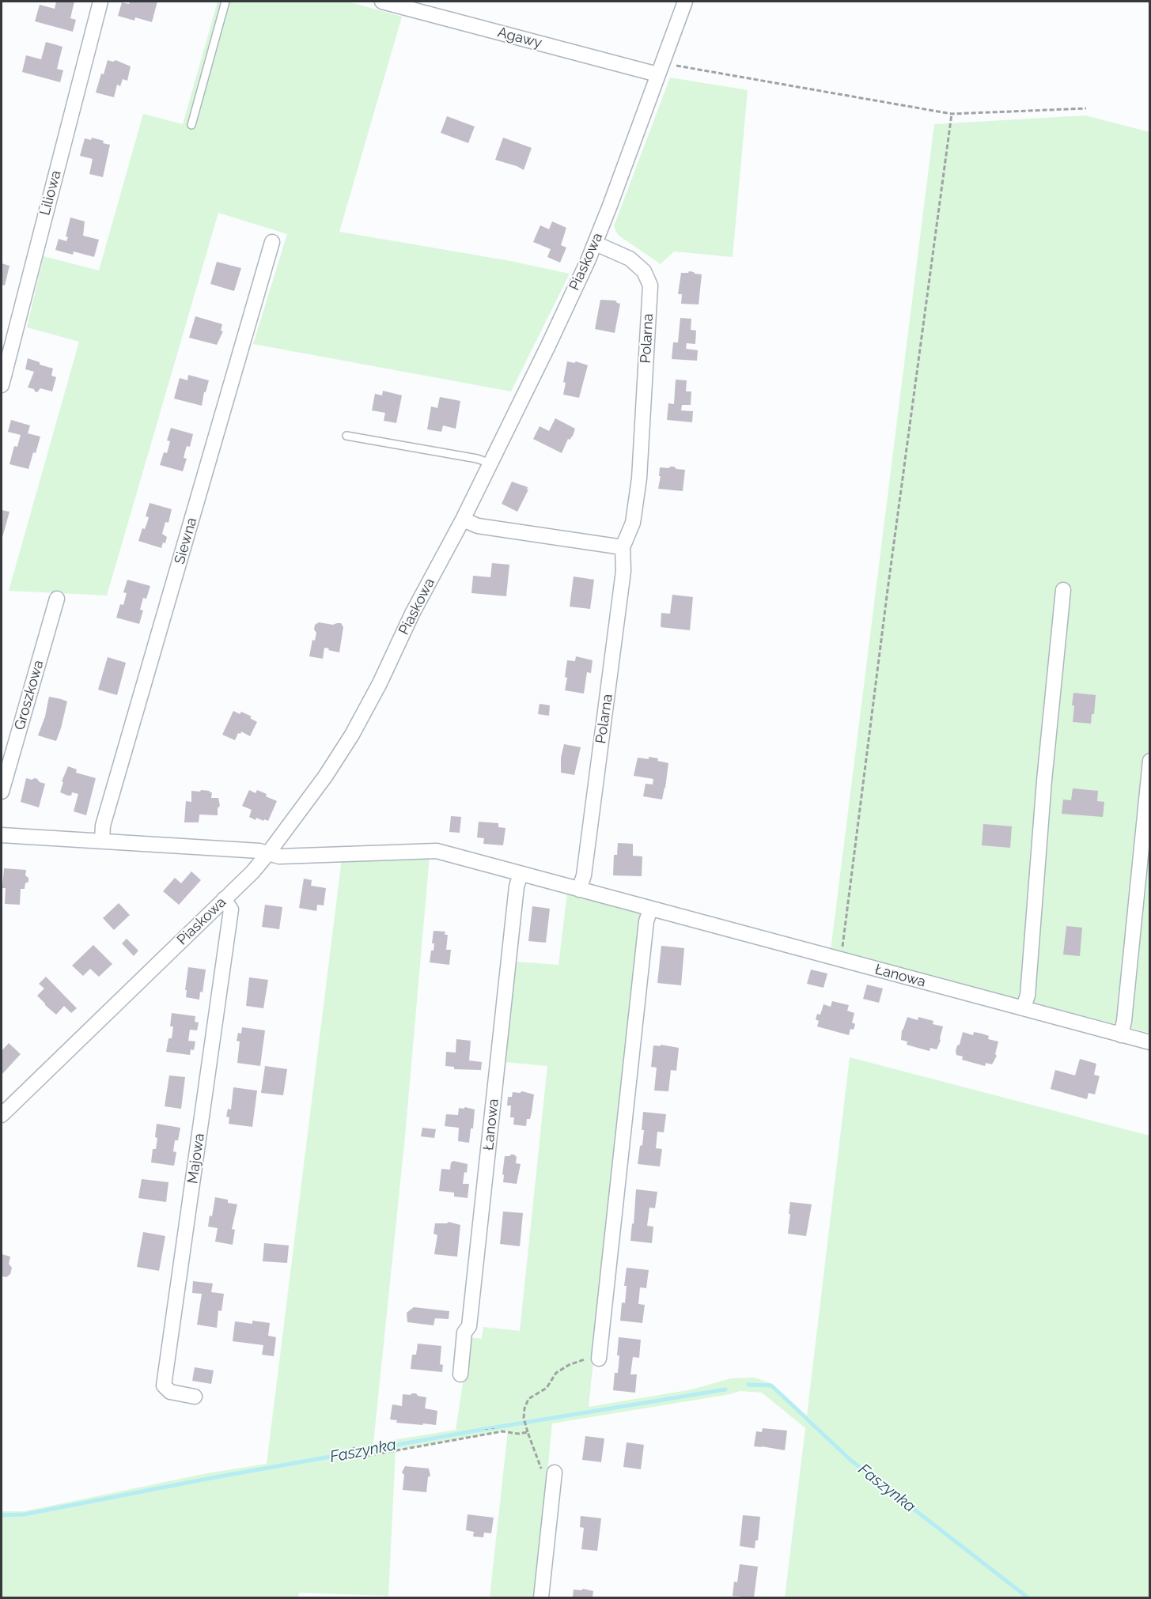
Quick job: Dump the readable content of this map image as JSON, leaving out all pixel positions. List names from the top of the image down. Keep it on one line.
{"streets":{"street":["Agawy","Liliowa","Piaskowa","Polarna","Siewna","Groszkowa","Łanowa","Majowa"]},"crossings":[["Agawy","Piaskowa"],["Piaskowa","Polarna"],["Piaskowa","Łanowa"],["Piaskowa","Majowa"],["Polarna","Łanowa"]],"water":["Faszynka"]}
